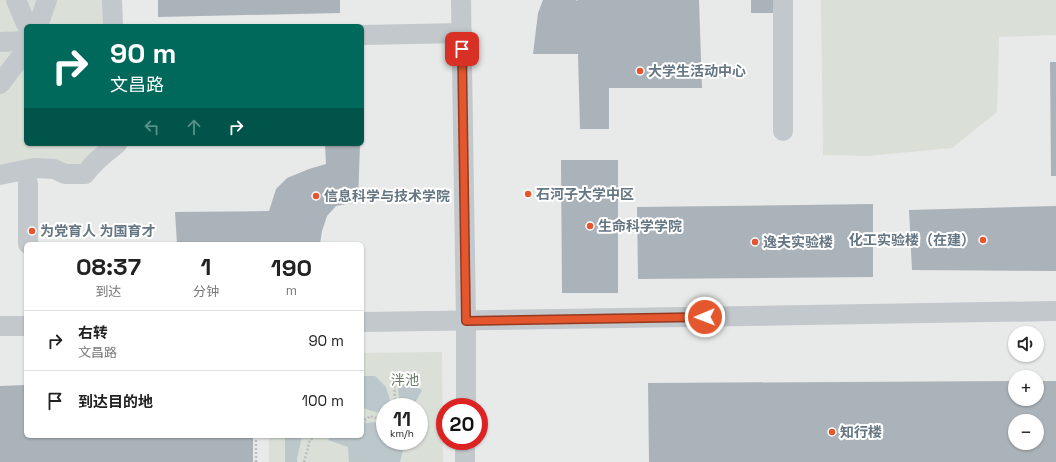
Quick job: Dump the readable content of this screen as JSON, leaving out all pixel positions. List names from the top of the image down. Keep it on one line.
{"parks":["泮池"],"places":["大学生活动中心","石河子大学中区","信息科学与技术学院","生命科学学院","为党育人 为国育才","化工实验楼（在建）","逸夫实验楼","知行楼"],"page":{"turn":["90 m","文昌路"],"eta":["08:37","到达","1","分钟","190","m"],"list":[{"name":"右转","note":"文昌路","value":"90 m"},{"name":"到达目的地","value":"100 m"}],"map_buttons":["+","−"],"speed":"11 km/h","limit":"20"}}
